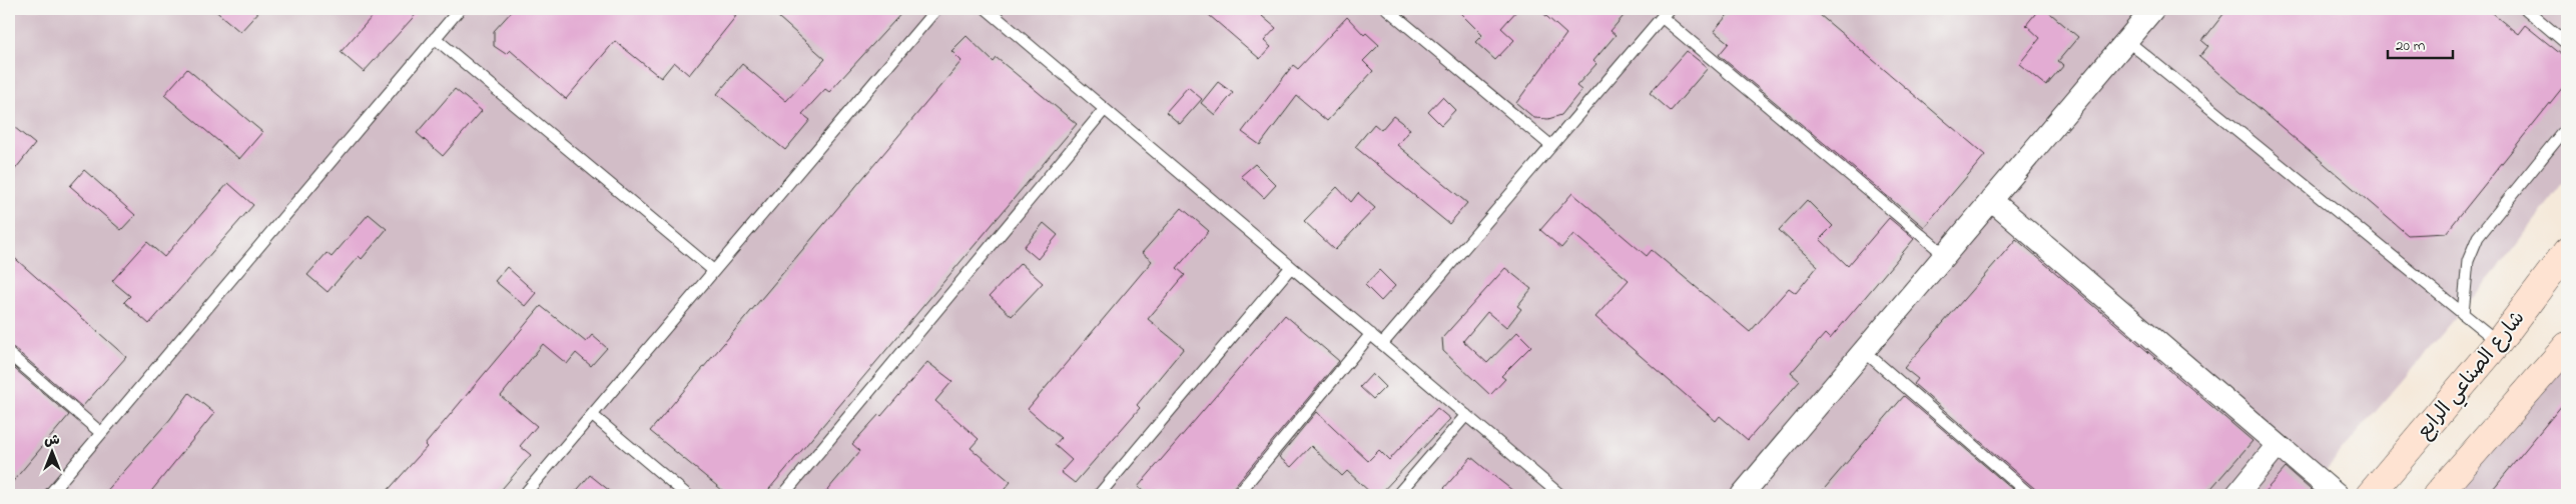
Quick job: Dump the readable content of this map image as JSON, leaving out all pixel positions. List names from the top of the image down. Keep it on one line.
{"streets":{"main road":["شارع الصناعي الرابع"]},"scale_bar":"20 m","north":"top"}
